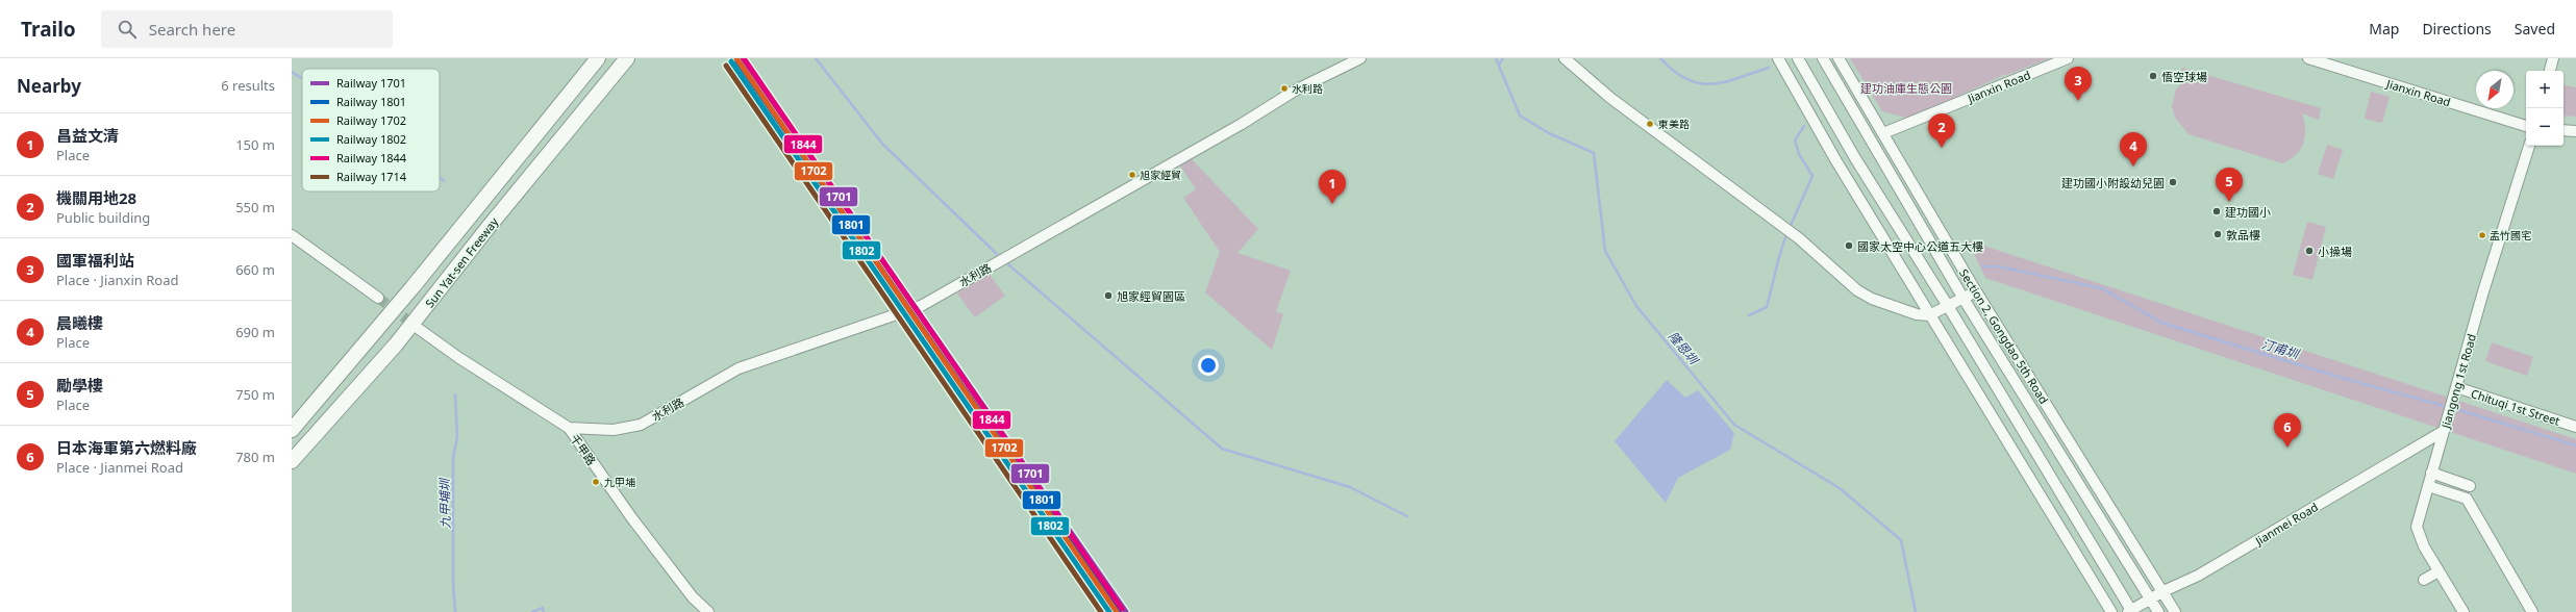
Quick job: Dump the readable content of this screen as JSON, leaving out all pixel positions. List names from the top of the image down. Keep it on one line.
{"streets":{"highway":["Sun Yat-sen Freeway"],"street":["Jianxin Road","水利路","Section 2, Gongdao 5th Road","Jiangong 1st Road","Chituqi 1st Street","千甲路","Jianmei Road"]},"crossings":[["Jianxin Road","Section 2, Gongdao 5th Road"],["水利路","千甲路"],["Section 2, Gongdao 5th Road","Jianmei Road"],["Jiangong 1st Road","Chituqi 1st Street"],["Jiangong 1st Road","Jianmei Road"]],"water":["隆恩圳","汀甫圳","九甲埔圳"],"parks":["建功油庫生態公園"],"places":["悟空球場","水利路","東美路","旭家經貿","建功國小附設幼兒園","建功國小","敦品樓","孟竹國宅","國家太空中心公道五大樓","小操場","旭家經貿園區","九甲埔"],"lines":["rail line 1701","rail line 1702","rail line 1844","rail line 1801","rail line 1802","rail line 1714"],"legend":["Railway 1701","Railway 1801","Railway 1702","Railway 1802","Railway 1844","Railway 1714"],"north":"bottom left","page":{"header":"Trailo","search":"Search here","nav":["Map","Directions","Saved"],"heading":["Nearby","6 results"],"pins":["3","2","4","5","1","6"],"map_buttons":["+","−"],"list":[{"mark":"1","name":"昌益文清","note":"Place","value":"150 m"},{"mark":"2","name":"機關用地28","note":"Public building","value":"550 m"},{"mark":"3","name":"國軍福利站","note":"Place · Jianxin Road","value":"660 m"},{"mark":"4","name":"晨曦樓","note":"Place","value":"690 m"},{"mark":"5","name":"勵學樓","note":"Place","value":"750 m"},{"mark":"6","name":"日本海軍第六燃料廠","note":"Place · Jianmei Road","value":"780 m"}]}}
